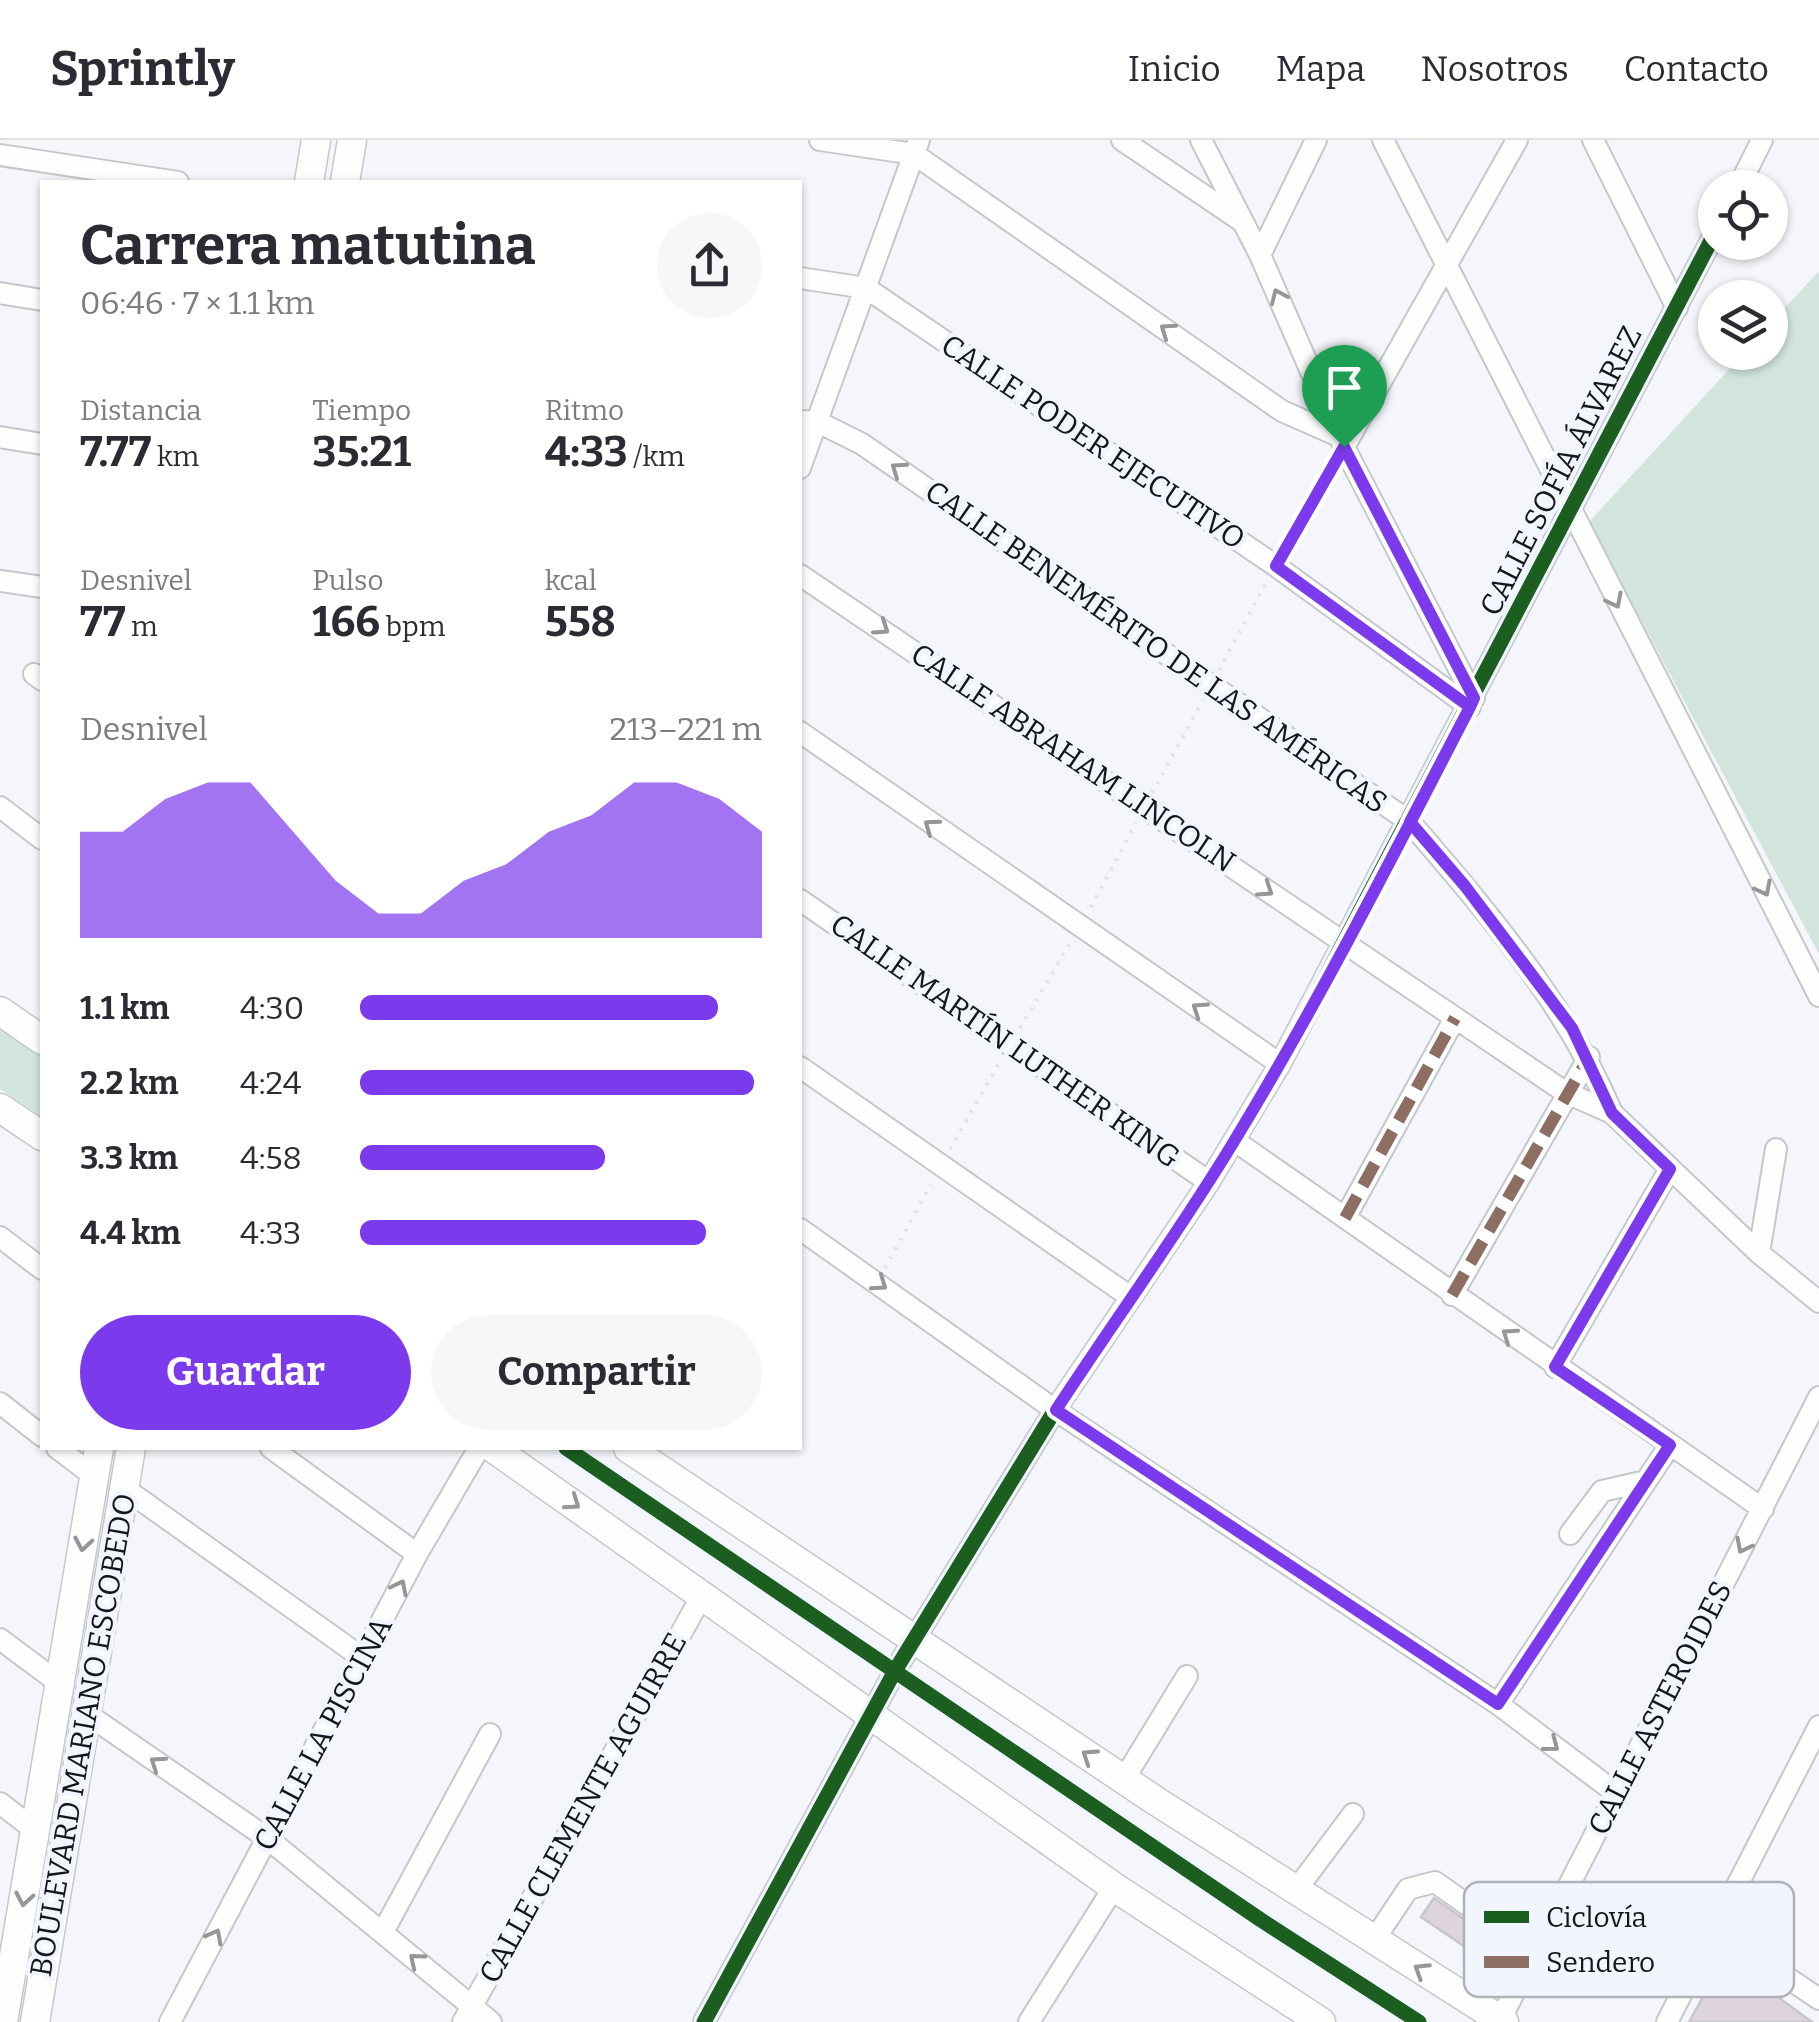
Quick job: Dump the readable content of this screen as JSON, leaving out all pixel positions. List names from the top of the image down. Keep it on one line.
{"streets":{"main road":["BOULEVARD MARIANO ESCOBEDO"],"street":["CALLE PODER EJECUTIVO","CALLE SOFÍA ÁLVAREZ","CALLE BENEMÉRITO DE LAS AMÉRICAS","CALLE ABRAHAM LINCOLN","CALLE MARTÍN LUTHER KING","CALLE ASTEROIDES","CALLE LA PISCINA","CALLE CLEMENTE AGUIRRE"]},"crossings":[["CALLE PODER EJECUTIVO","CALLE SOFÍA ÁLVAREZ"],["CALLE SOFÍA ÁLVAREZ","CALLE BENEMÉRITO DE LAS AMÉRICAS"],["CALLE SOFÍA ÁLVAREZ","CALLE ABRAHAM LINCOLN"],["CALLE SOFÍA ÁLVAREZ","CALLE MARTÍN LUTHER KING"],["CALLE BENEMÉRITO DE LAS AMÉRICAS","CALLE ABRAHAM LINCOLN"]],"one_way":["CALLE BENEMÉRITO DE LAS AMÉRICAS","CALLE LA PISCINA"],"legend":["Ciclovía","Sendero"],"page":{"header":"Sprintly","nav":["Inicio","Mapa","Nosotros","Contacto"],"heading":["Carrera matutina","06:46 · 7 × 1.1 km"],"stats":[["Distancia","7.77 km"],["Tiempo","35:21"],["Ritmo","4:33 /km"],["Desnivel","77 m"],["Pulso","166 bpm"],["kcal","558"]],"chart":["Desnivel","213–221 m"],"list":[{"name":"1.1 km","note":"4:30"},{"name":"2.2 km","note":"4:24"},{"name":"3.3 km","note":"4:58"},{"name":"4.4 km","note":"4:33"}],"buttons":["Guardar","Compartir"]}}
